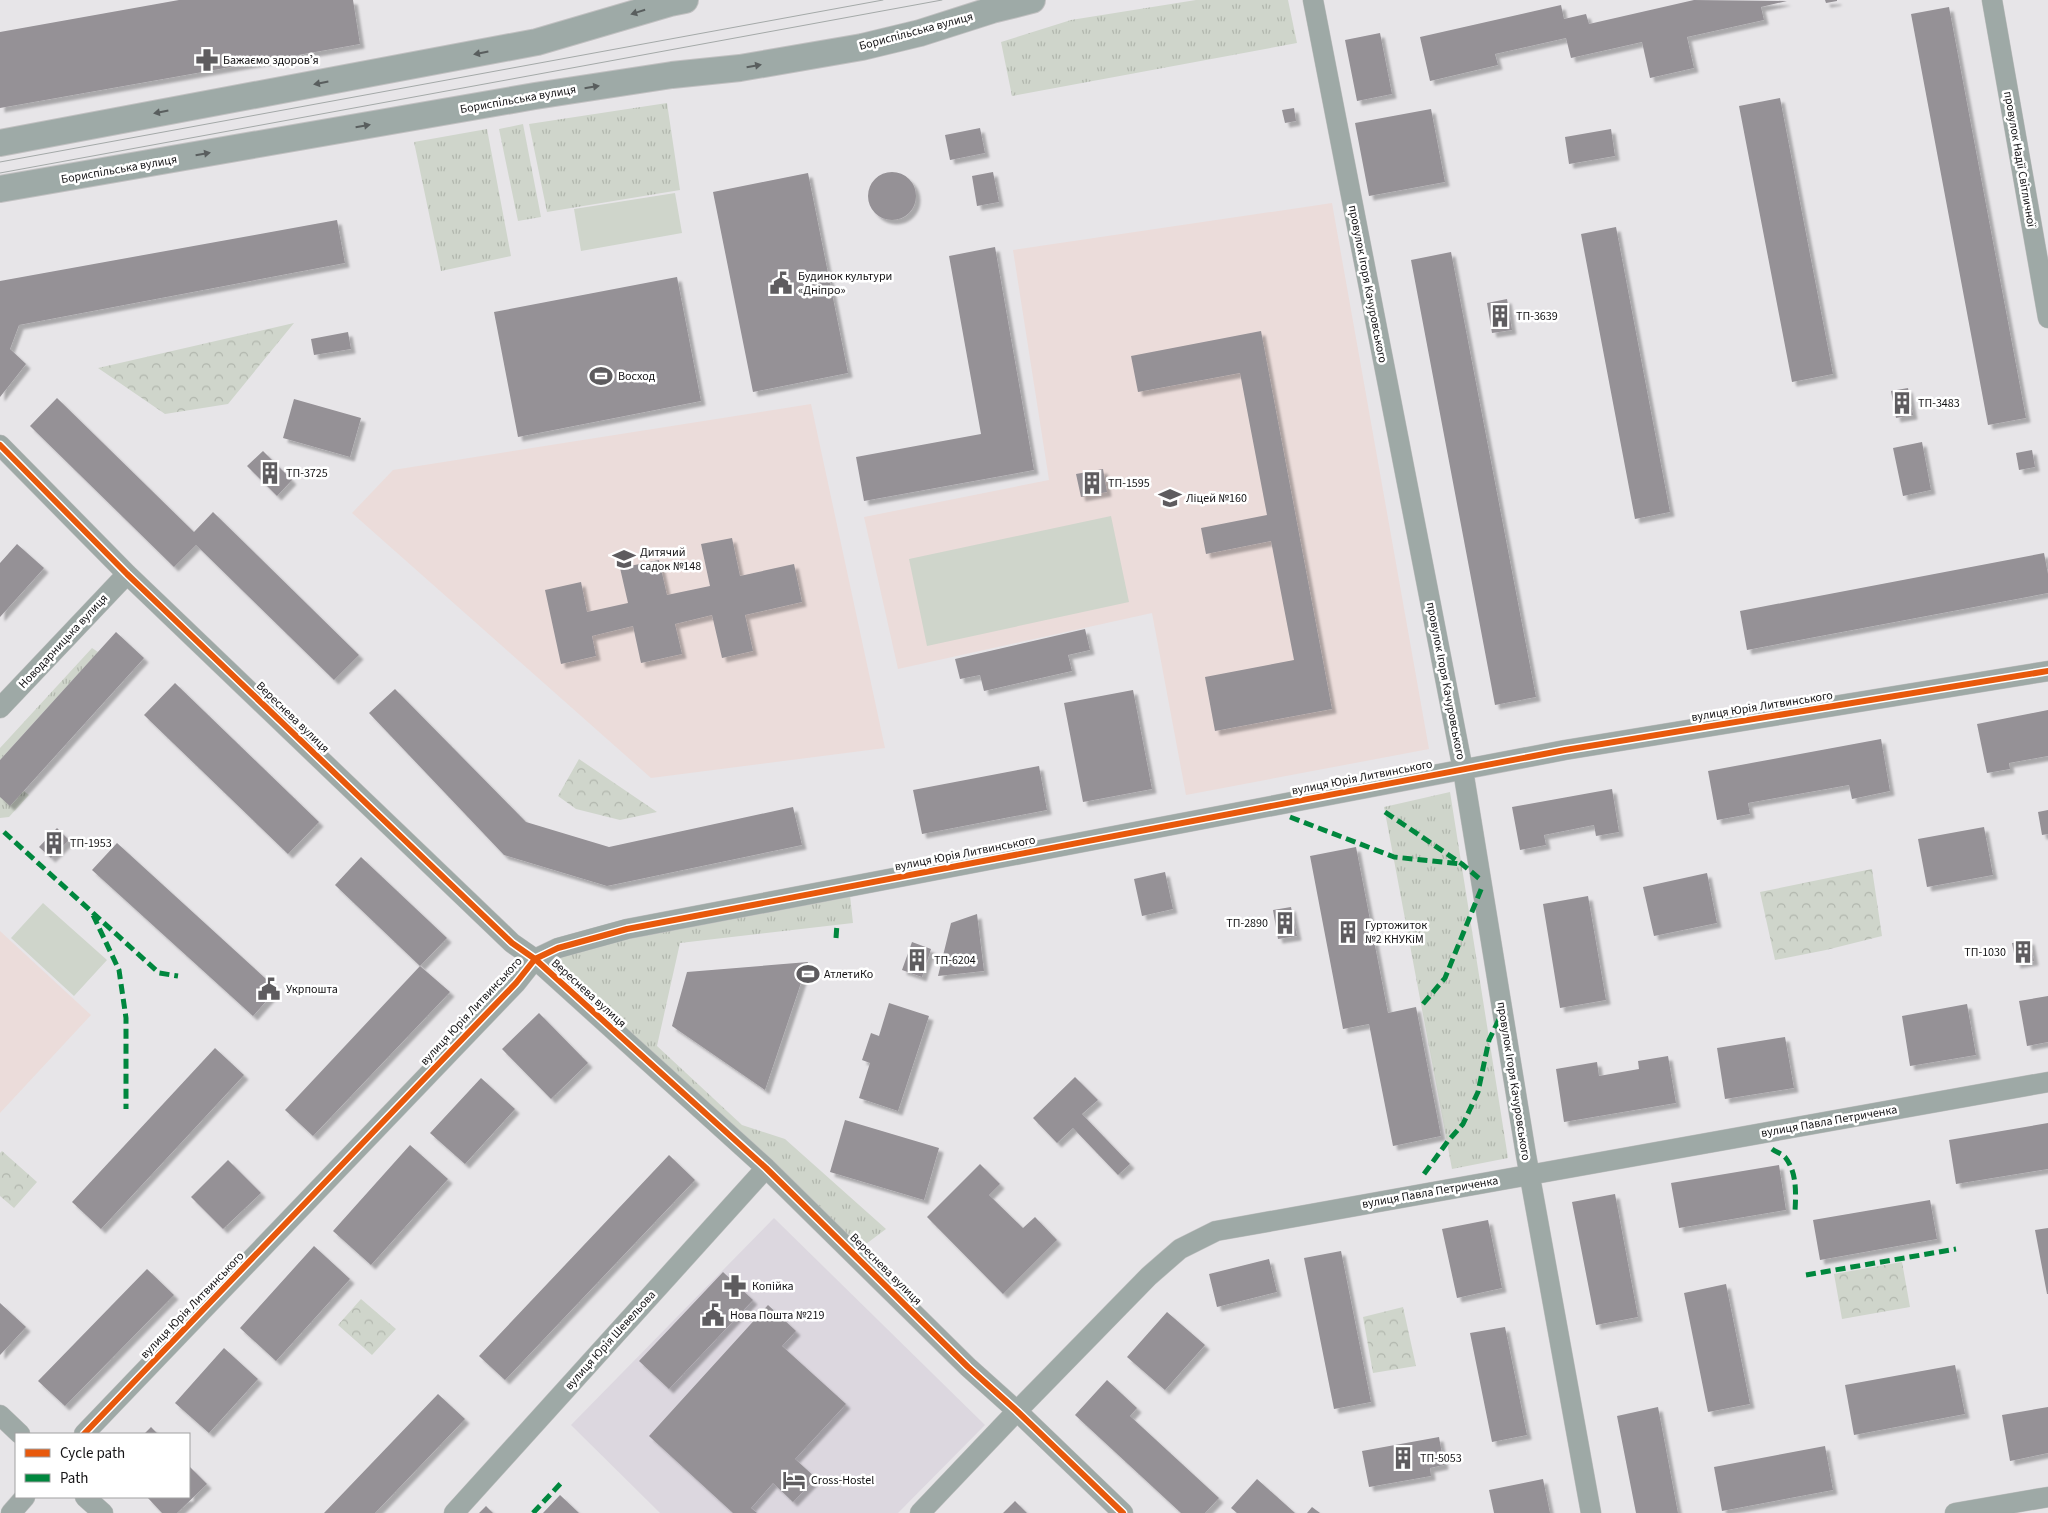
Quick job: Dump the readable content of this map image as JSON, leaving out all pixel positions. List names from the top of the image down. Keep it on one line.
{"streets":{"main road":["Бориспільська вулиця"],"street":["провулок Надії Світличної","провулок Ігоря Качуровського","Новодарницька вулиця","вулиця Юрія Литвинського","Вереснева вулиця","вулиця Павла Петриченка","вулиця Юрія Шевельова"]},"crossings":[["провулок Ігоря Качуровського","вулиця Юрія Литвинського"],["провулок Ігоря Качуровського","вулиця Павла Петриченка"],["Новодарницька вулиця","Вереснева вулиця"],["вулиця Юрія Литвинського","Вереснева вулиця"],["Вереснева вулиця","вулиця Павла Петриченка"],["Вереснева вулиця","вулиця Юрія Шевельова"]],"places":{"pharmacy":["Бажаємо здоровʼя","Копійка"],"public building":["Будинок культури «Дніпро»","Укрпошта","Нова Пошта №219"],"building":["ТП-3639","ТП-3483","ТП-3725","ТП-1595","ТП-1953","ТП-2890","Гуртожиток №2 КНУКіМ","ТП-1030","ТП-6204","ТП-5053"],"sports":["Восход","АтлетиКо"],"school or university":["Ліцей №160","Дитячий садок №148"],"hotel":["Cross-Hostel"]},"legend":["Cycle path","Path"]}
